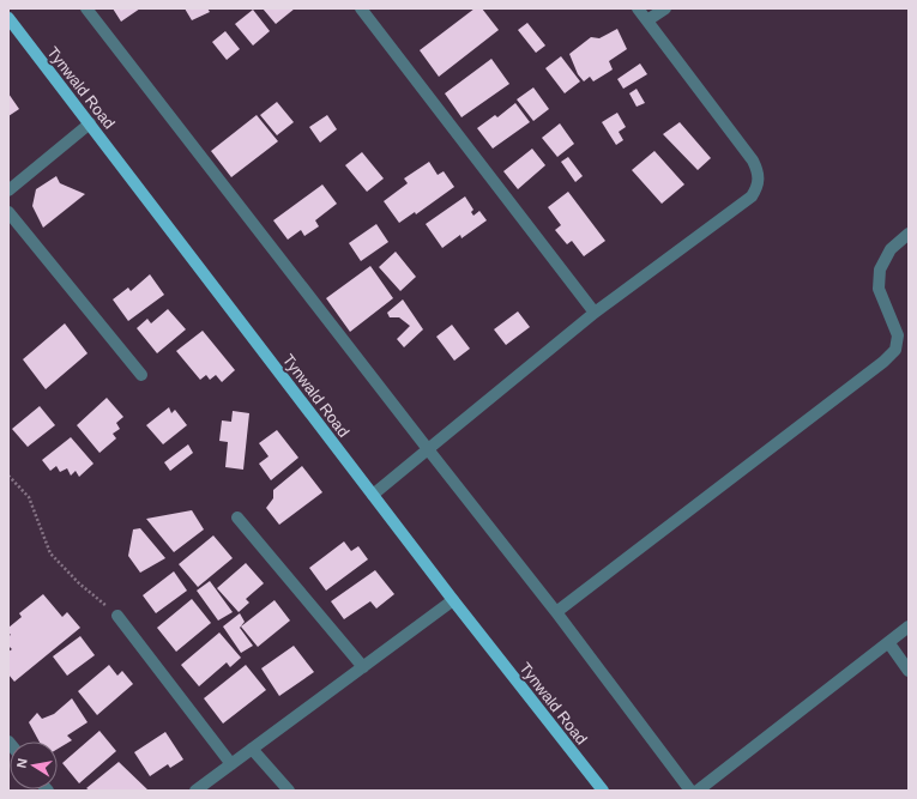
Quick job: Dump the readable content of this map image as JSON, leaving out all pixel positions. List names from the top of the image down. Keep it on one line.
{"streets":{"main road":["Tynwald Road"]},"north":"left"}
